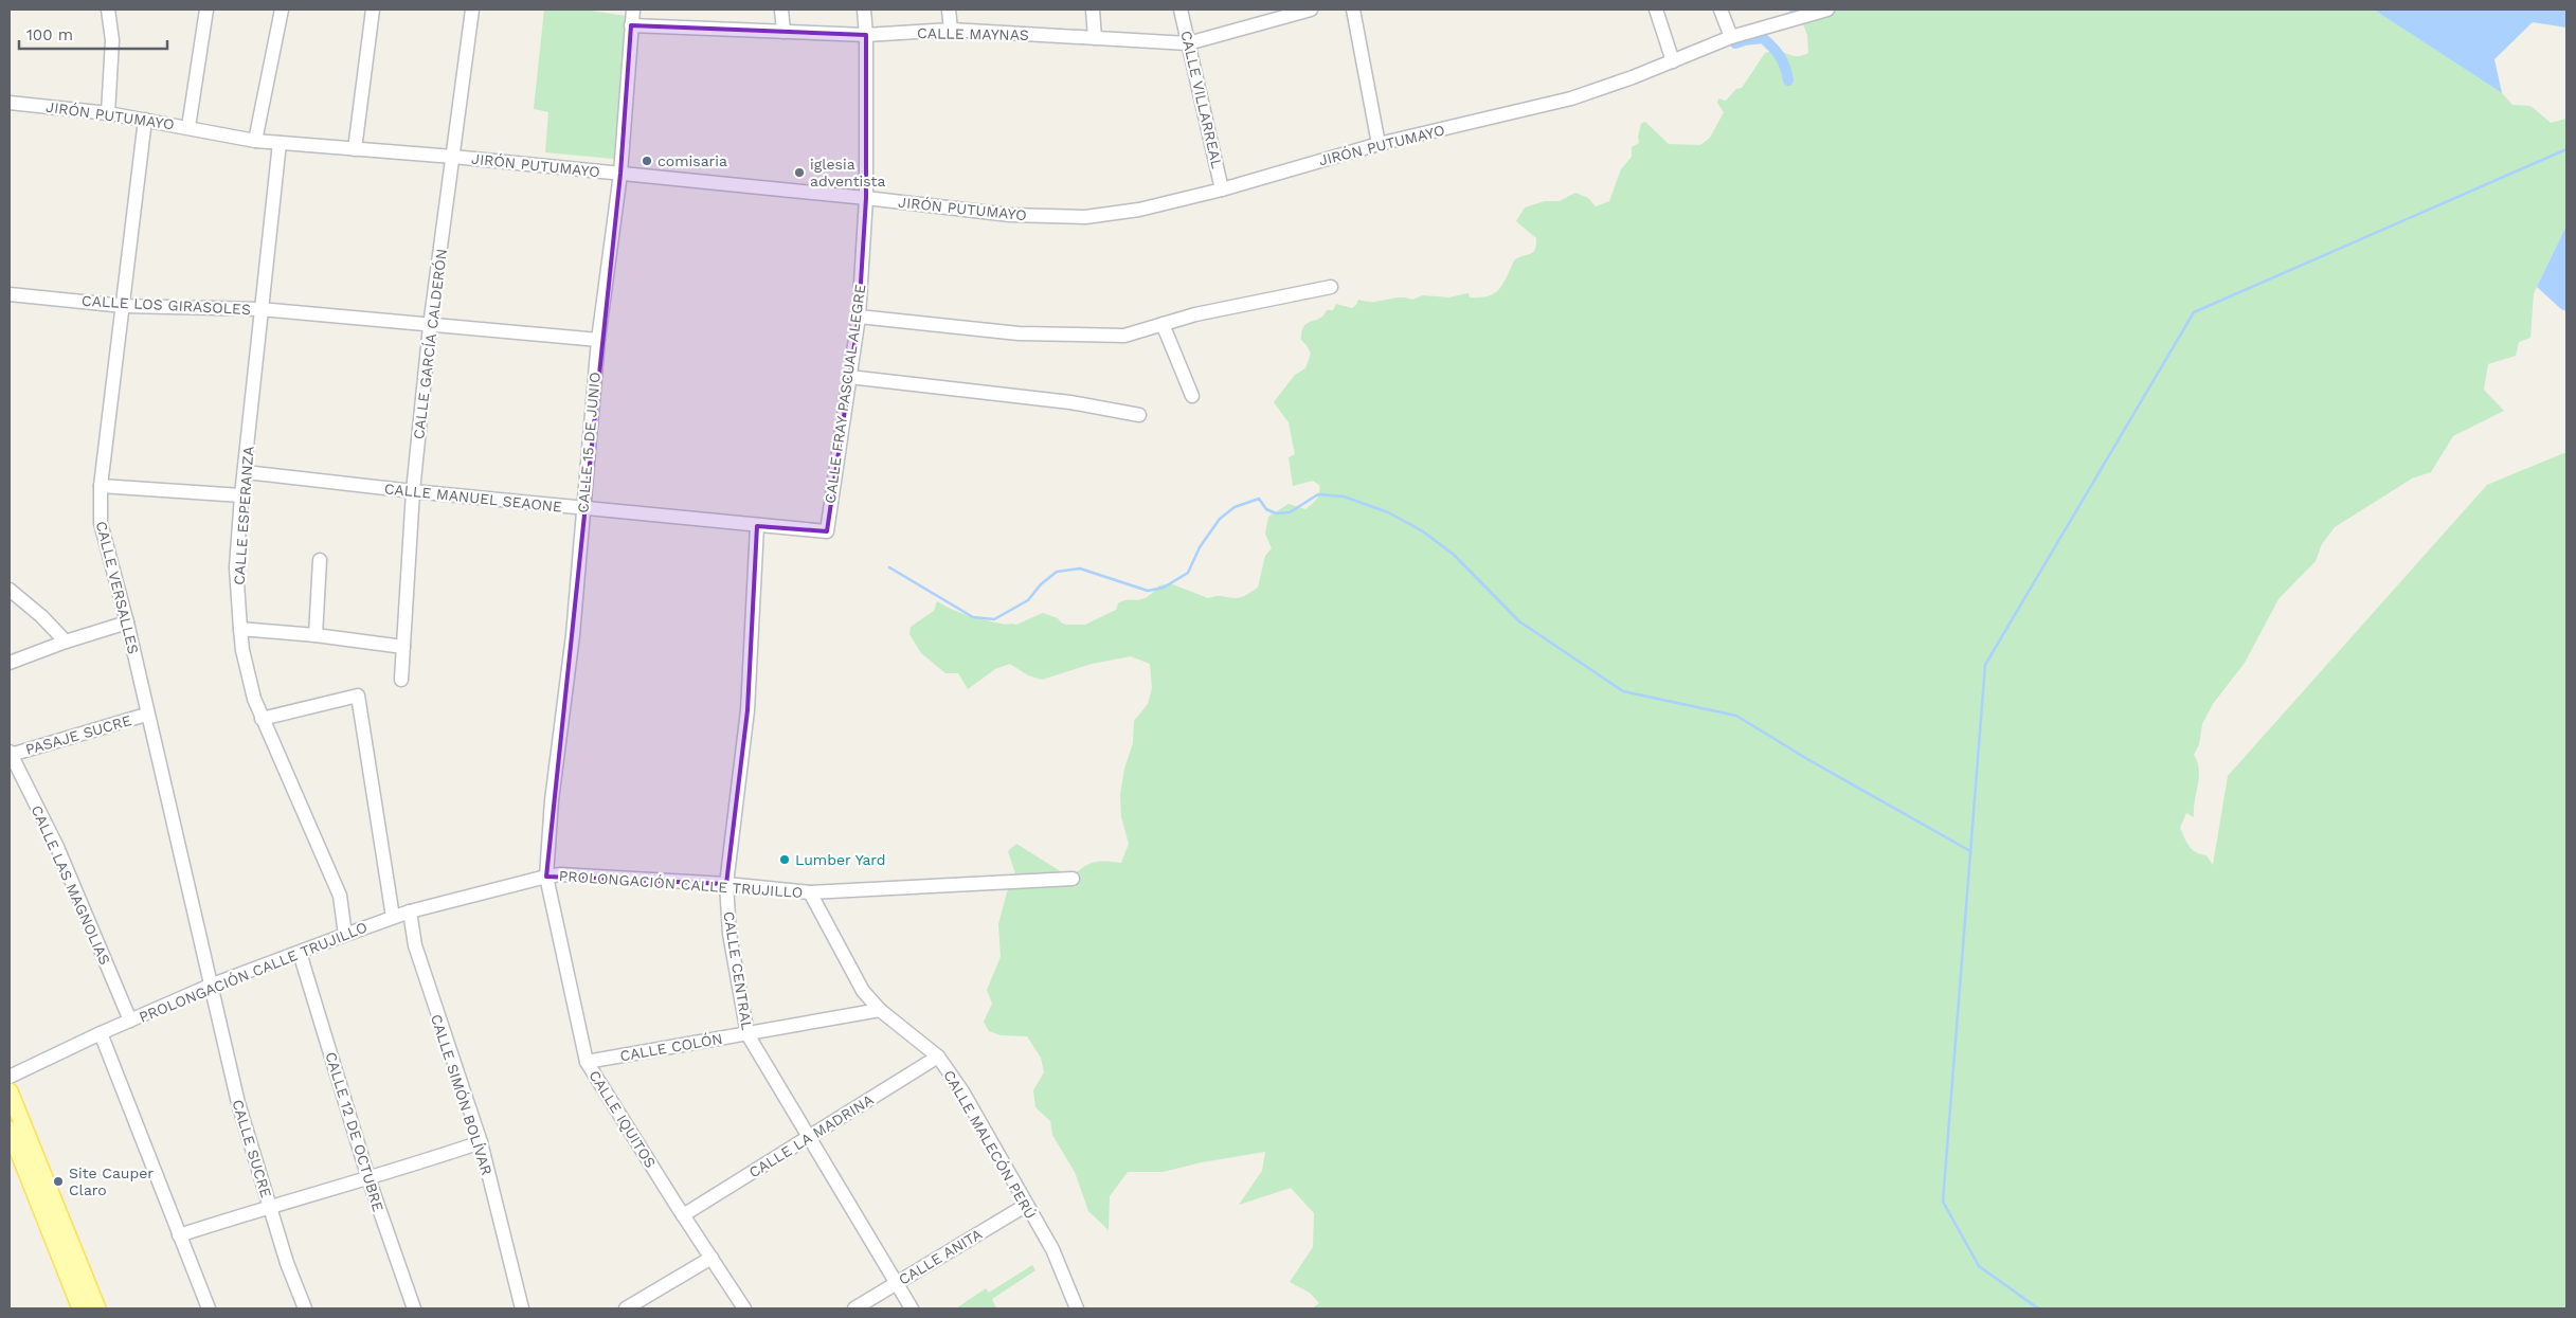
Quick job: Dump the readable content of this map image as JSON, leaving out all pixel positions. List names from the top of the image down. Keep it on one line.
{"streets":{"street":["CALLE MAYNAS","CALLE VILLARREAL","JIRÓN PUTUMAYO","CALLE LOS GIRASOLES","CALLE GARCÍA CALDERÓN","CALLE FRAY PASCUAL ALEGRE","CALLE 15 DE JUNIO","CALLE MANUEL SEAONE","CALLE ESPERANZA","CALLE VERSALLES","PASAJE SUCRE","PROLONGACIÓN CALLE TRUJILLO","CALLE LAS MAGNOLIAS","CALLE CENTRAL","CALLE COLÓN","CALLE SIMÓN BOLÍVAR","CALLE IQUITOS","CALLE 12 DE OCTUBRE","CALLE LA MADRINA","CALLE MALECÓN PERÚ","CALLE SUCRE","CALLE ANITA"]},"crossings":[["CALLE MAYNAS","CALLE VILLARREAL"],["CALLE MAYNAS","CALLE FRAY PASCUAL ALEGRE"],["CALLE MAYNAS","CALLE 15 DE JUNIO"],["CALLE VILLARREAL","JIRÓN PUTUMAYO"],["JIRÓN PUTUMAYO","CALLE GARCÍA CALDERÓN"],["JIRÓN PUTUMAYO","CALLE FRAY PASCUAL ALEGRE"],["JIRÓN PUTUMAYO","CALLE 15 DE JUNIO"],["JIRÓN PUTUMAYO","CALLE ESPERANZA"],["JIRÓN PUTUMAYO","CALLE VERSALLES"],["CALLE LOS GIRASOLES","CALLE GARCÍA CALDERÓN"],["CALLE LOS GIRASOLES","CALLE 15 DE JUNIO"],["CALLE LOS GIRASOLES","CALLE ESPERANZA"],["CALLE LOS GIRASOLES","CALLE VERSALLES"],["CALLE GARCÍA CALDERÓN","CALLE MANUEL SEAONE"],["CALLE FRAY PASCUAL ALEGRE","CALLE MANUEL SEAONE"],["CALLE 15 DE JUNIO","CALLE MANUEL SEAONE"],["CALLE 15 DE JUNIO","PROLONGACIÓN CALLE TRUJILLO"],["CALLE 15 DE JUNIO","CALLE IQUITOS"],["CALLE MANUEL SEAONE","CALLE ESPERANZA"],["CALLE MANUEL SEAONE","CALLE CENTRAL"],["CALLE ESPERANZA","PROLONGACIÓN CALLE TRUJILLO"],["CALLE VERSALLES","PASAJE SUCRE"],["CALLE VERSALLES","PROLONGACIÓN CALLE TRUJILLO"],["CALLE VERSALLES","CALLE SUCRE"],["PASAJE SUCRE","CALLE LAS MAGNOLIAS"],["PROLONGACIÓN CALLE TRUJILLO","CALLE LAS MAGNOLIAS"],["PROLONGACIÓN CALLE TRUJILLO","CALLE CENTRAL"],["PROLONGACIÓN CALLE TRUJILLO","CALLE SIMÓN BOLÍVAR"],["PROLONGACIÓN CALLE TRUJILLO","CALLE IQUITOS"],["PROLONGACIÓN CALLE TRUJILLO","CALLE 12 DE OCTUBRE"],["PROLONGACIÓN CALLE TRUJILLO","CALLE MALECÓN PERÚ"],["PROLONGACIÓN CALLE TRUJILLO","CALLE SUCRE"],["CALLE CENTRAL","CALLE COLÓN"],["CALLE CENTRAL","CALLE LA MADRINA"],["CALLE CENTRAL","CALLE ANITA"],["CALLE COLÓN","CALLE IQUITOS"],["CALLE COLÓN","CALLE MALECÓN PERÚ"],["CALLE IQUITOS","CALLE LA MADRINA"],["CALLE LA MADRINA","CALLE MALECÓN PERÚ"],["CALLE MALECÓN PERÚ","CALLE ANITA"]],"places":["comisaria","iglesia adventista","Lumber Yard","Site Cauper Claro"],"scale_bar":"100 m"}
